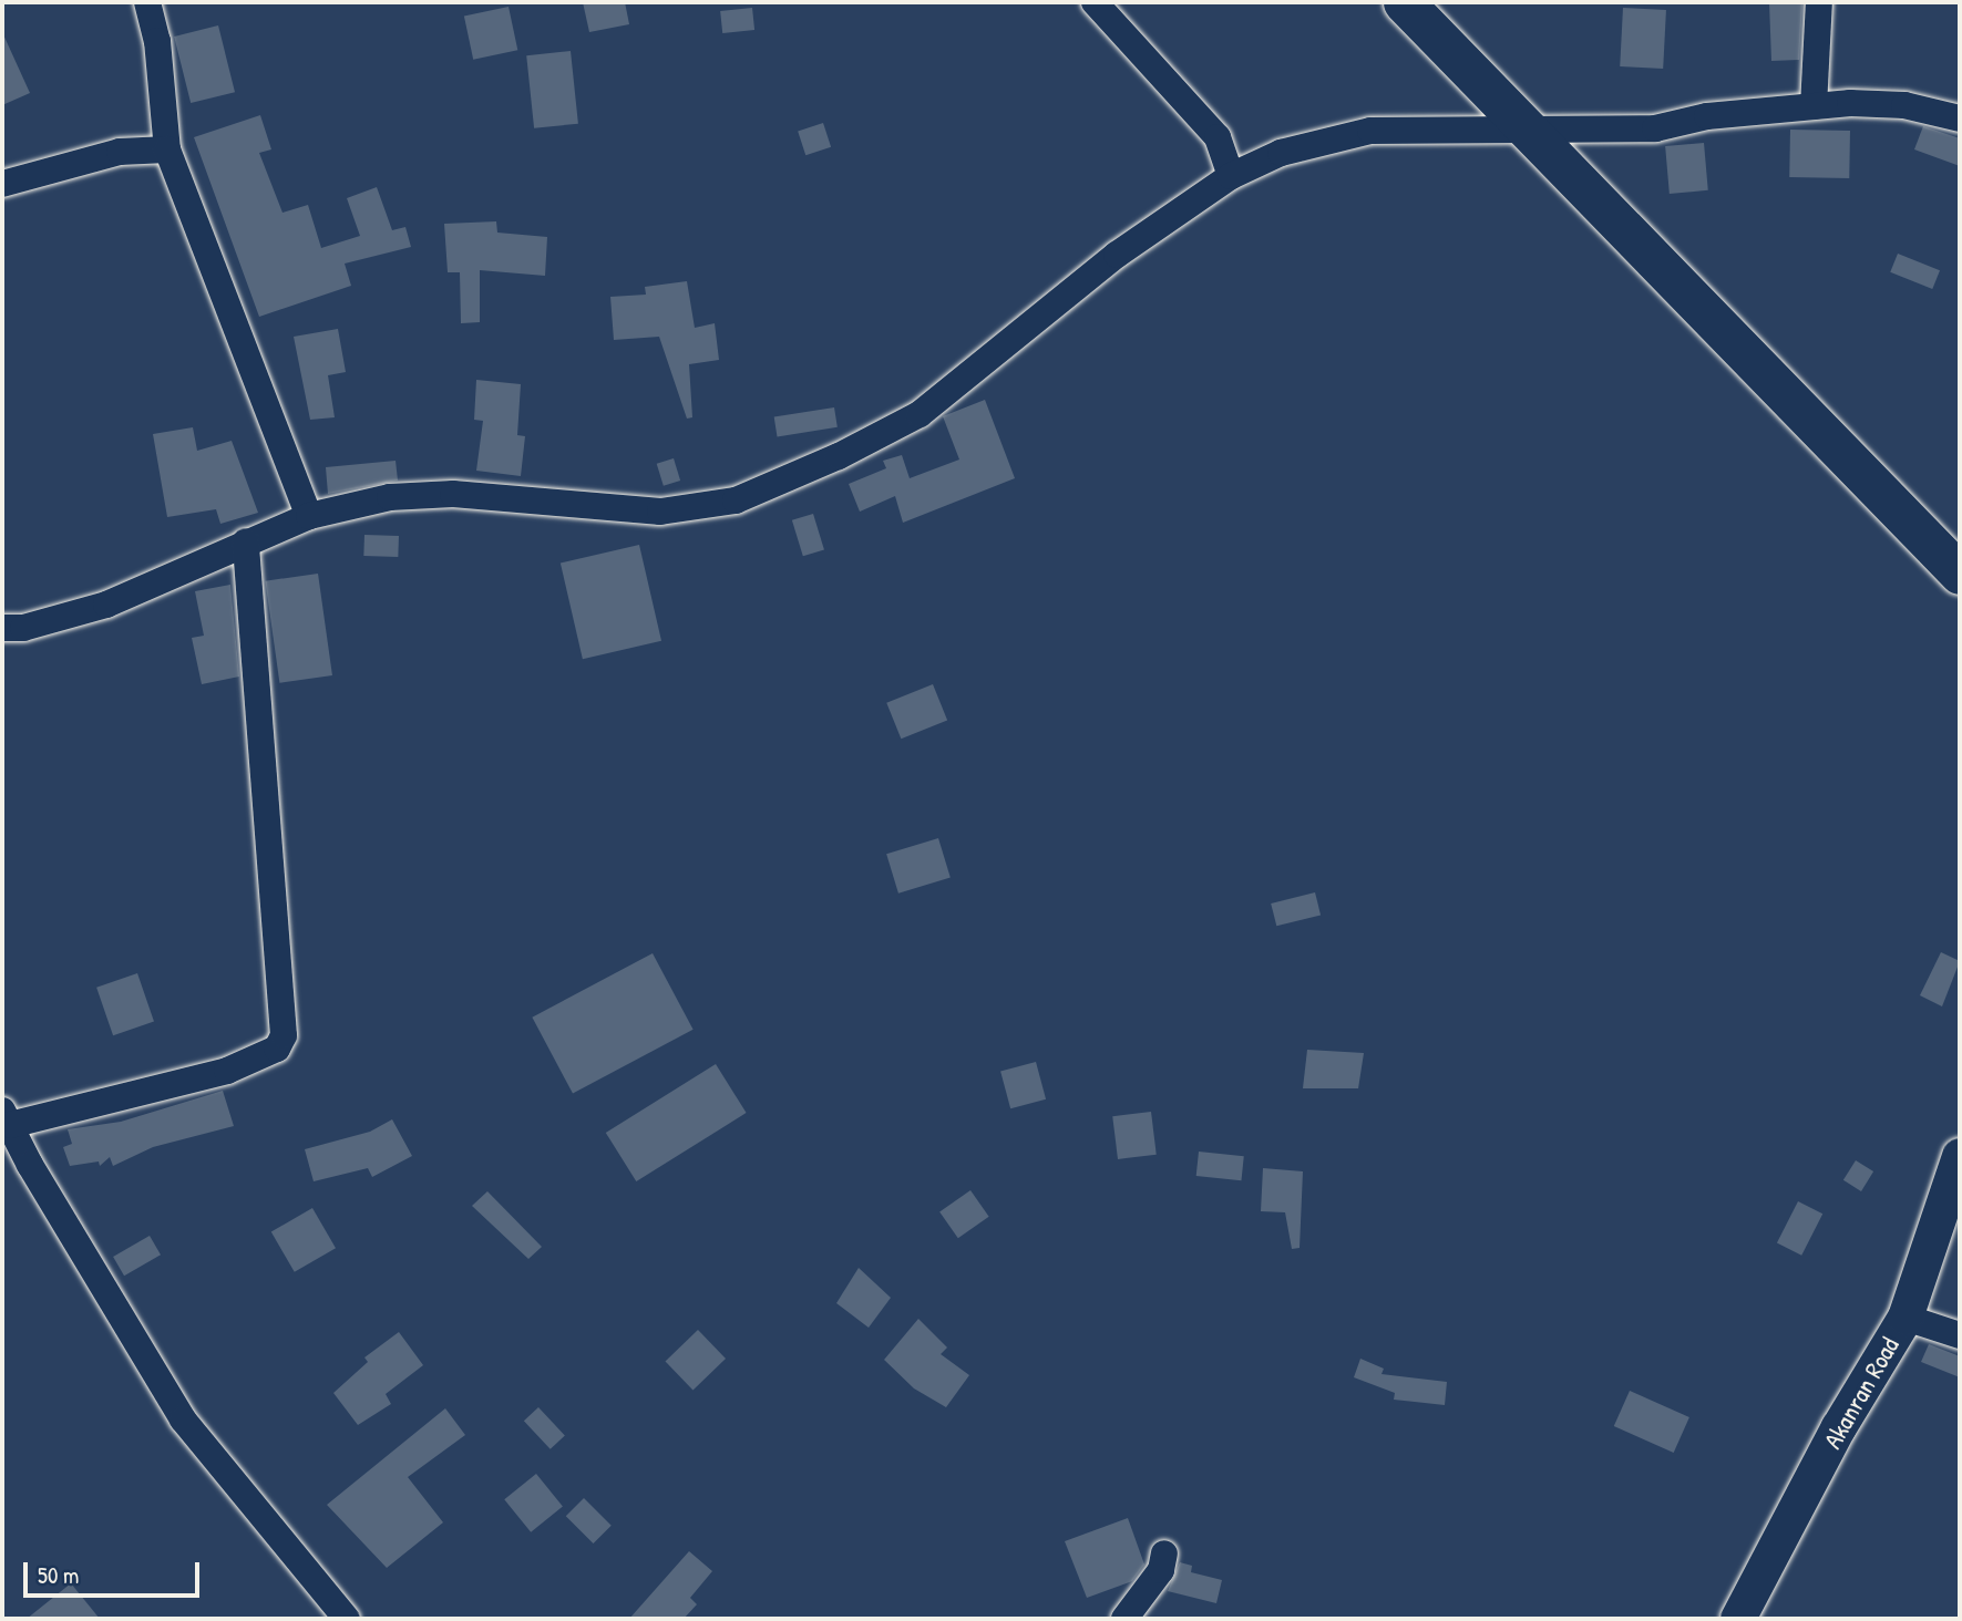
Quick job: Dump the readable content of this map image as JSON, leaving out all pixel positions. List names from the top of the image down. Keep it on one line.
{"streets":{"main road":["Akanran Road"]},"scale_bar":"50 m"}
